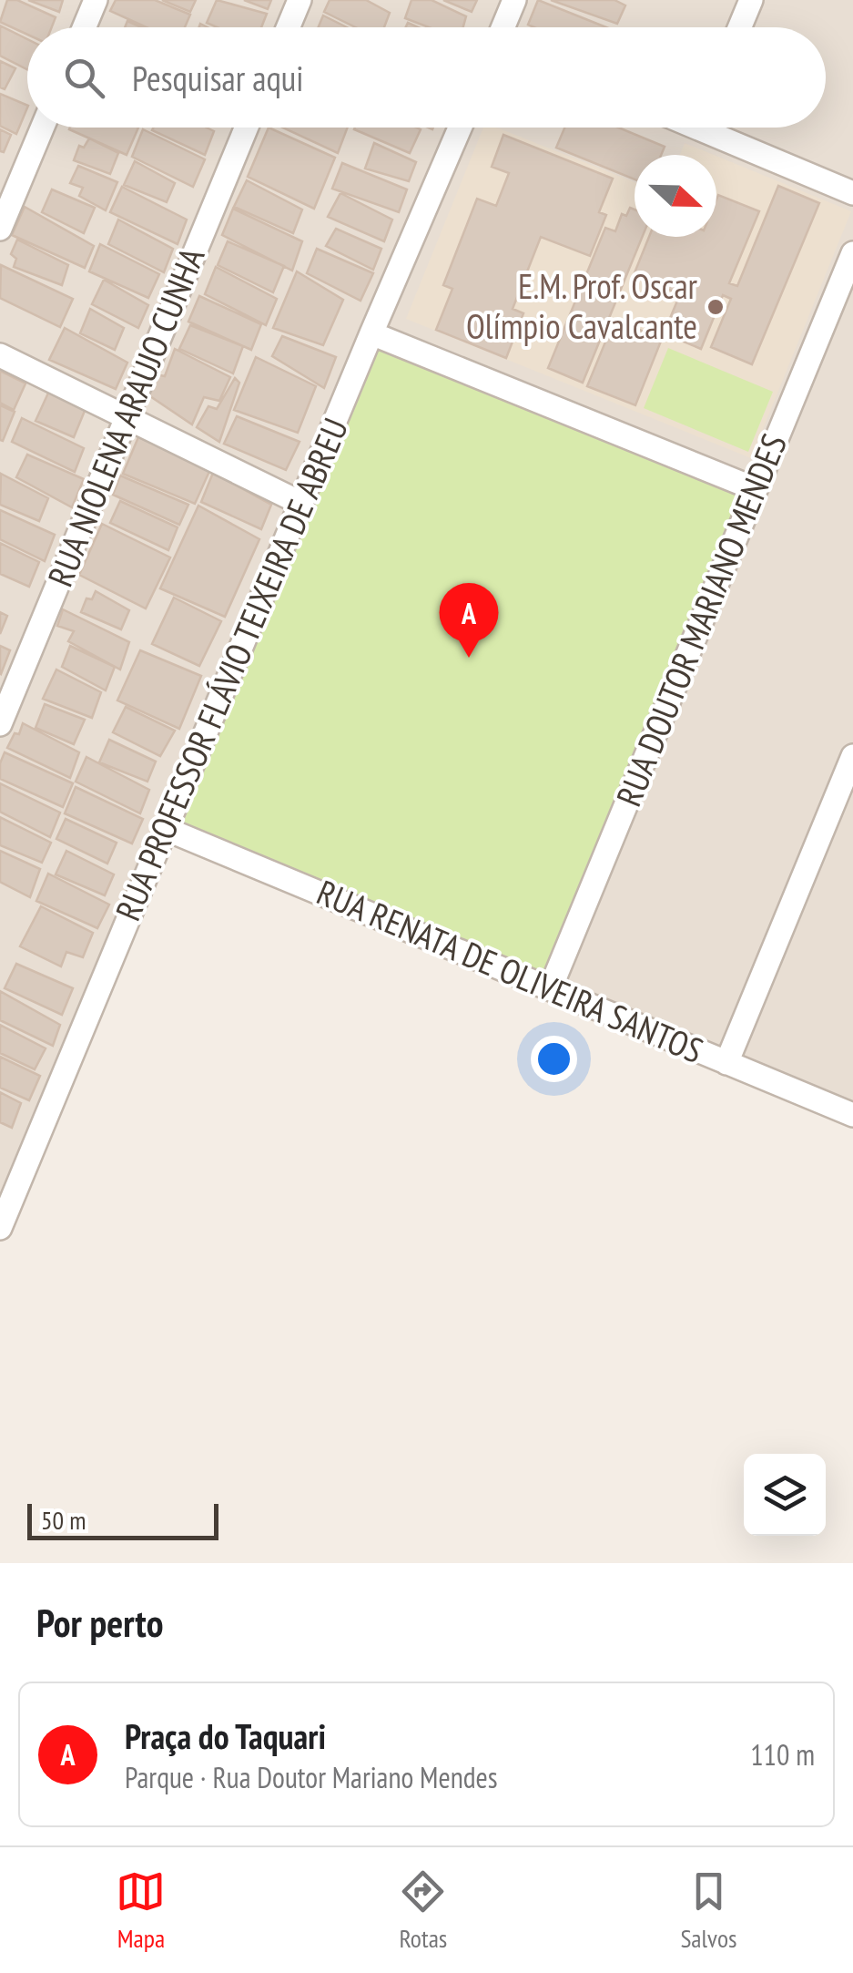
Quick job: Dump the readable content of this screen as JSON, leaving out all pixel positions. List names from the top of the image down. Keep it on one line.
{"streets":{"street":["RUA NIOLENA ARAUJO CUNHA","RUA DOUTOR MARIANO MENDES","RUA PROFESSOR FLÁVIO TEIXEIRA DE ABREU","RUA RENATA DE OLIVEIRA SANTOS"]},"crossings":[["RUA DOUTOR MARIANO MENDES","RUA RENATA DE OLIVEIRA SANTOS"],["RUA PROFESSOR FLÁVIO TEIXEIRA DE ABREU","RUA RENATA DE OLIVEIRA SANTOS"]],"places":["E.M. Prof. Oscar Olímpio Cavalcante"],"scale_bar":"50 m","north":"right","page":{"search":"Pesquisar aqui","pins":"A","scale":"50 m","heading":"Por perto","list":[{"mark":"A","name":"Praça do Taquari","note":"Parque · Rua Doutor Mariano Mendes","value":"110 m"}],"nav":["Mapa","Rotas","Salvos"]}}
